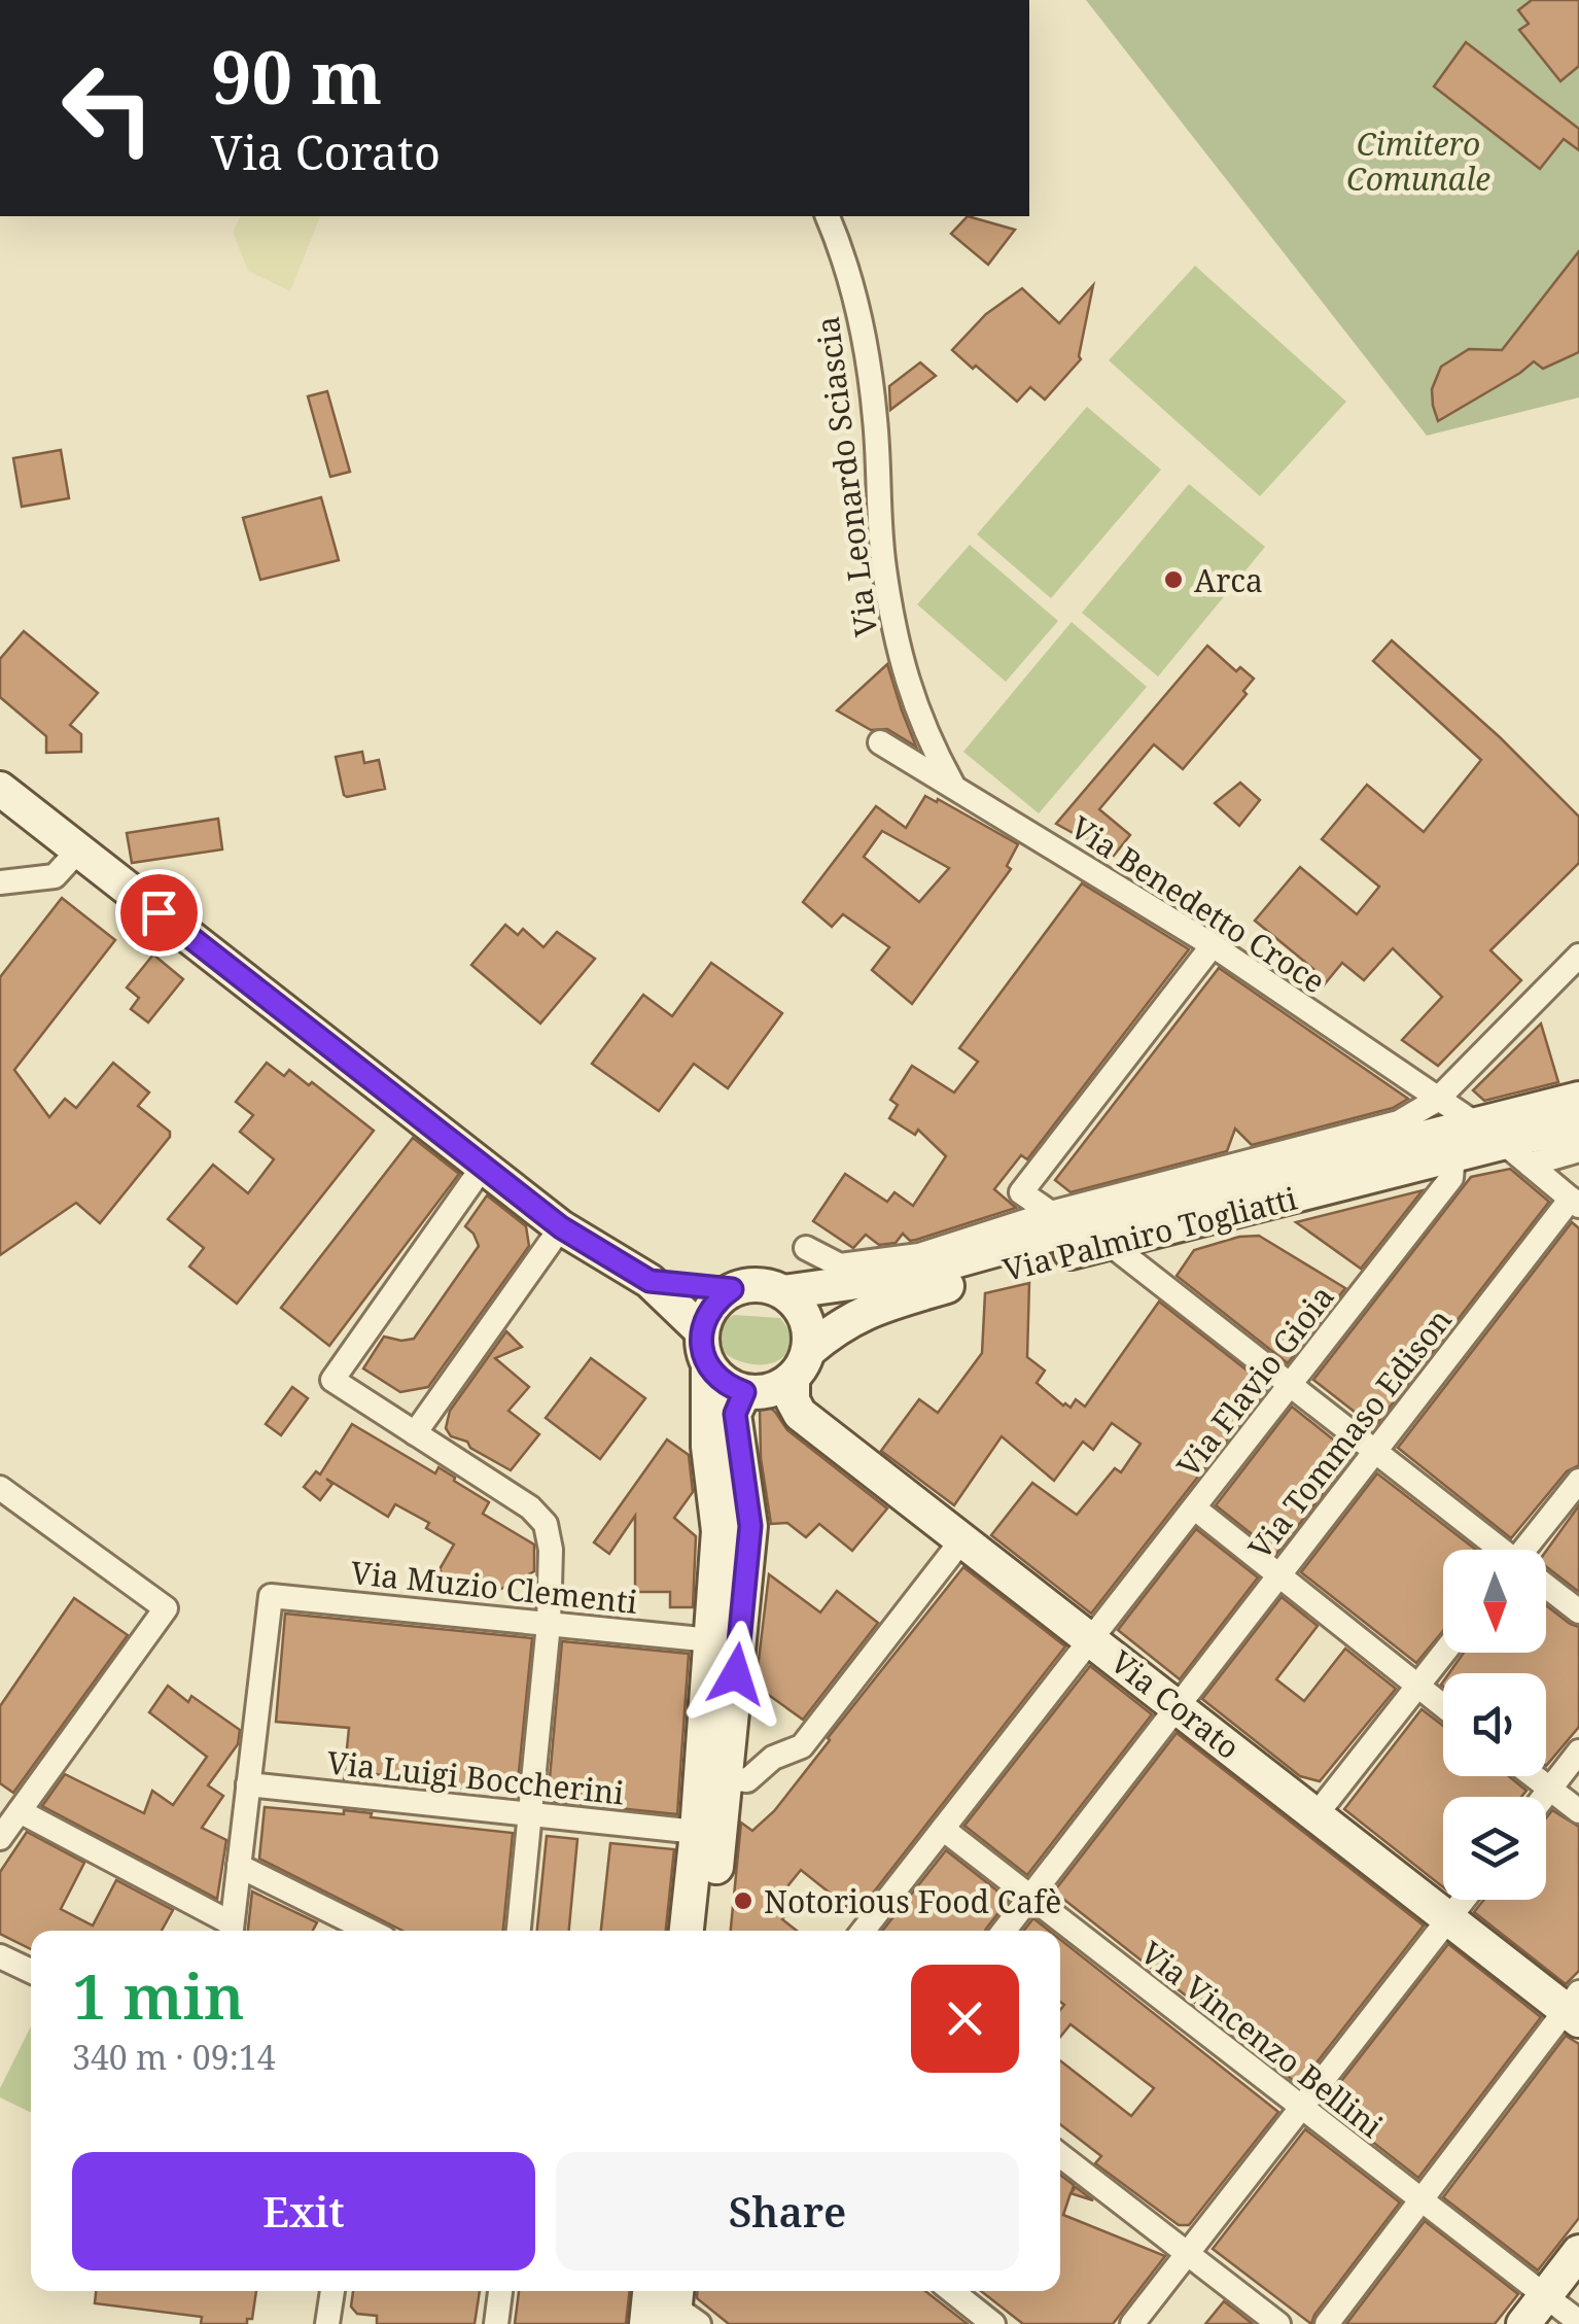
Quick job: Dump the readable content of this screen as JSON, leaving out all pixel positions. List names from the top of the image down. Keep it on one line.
{"streets":{"main road":["Via Palmiro Togliatti","Via Corato"],"street":["Via Leonardo Sciascia","Via Benedetto Croce","Via Flavio Gioia","Via Tommaso Edison","Via Muzio Clementi","Via Luigi Boccherini","Via Vincenzo Bellini"]},"crossings":[["Via Leonardo Sciascia","Via Benedetto Croce"],["Via Benedetto Croce","Via Palmiro Togliatti"],["Via Benedetto Croce","Via Tommaso Edison"],["Via Palmiro Togliatti","Via Flavio Gioia"],["Via Palmiro Togliatti","Via Corato"],["Via Flavio Gioia","Via Corato"],["Via Flavio Gioia","Via Vincenzo Bellini"],["Via Tommaso Edison","Via Corato"],["Via Tommaso Edison","Via Vincenzo Bellini"],["Via Muzio Clementi","Via Luigi Boccherini"]],"parks":["Cimitero Comunale"],"places":["Arca","Notorious Food Cafè"],"north":"bottom","page":{"turn":["90 m","Via Corato"],"heading":["1 min","340 m · 09:14"],"buttons":["Exit","Share"]}}
